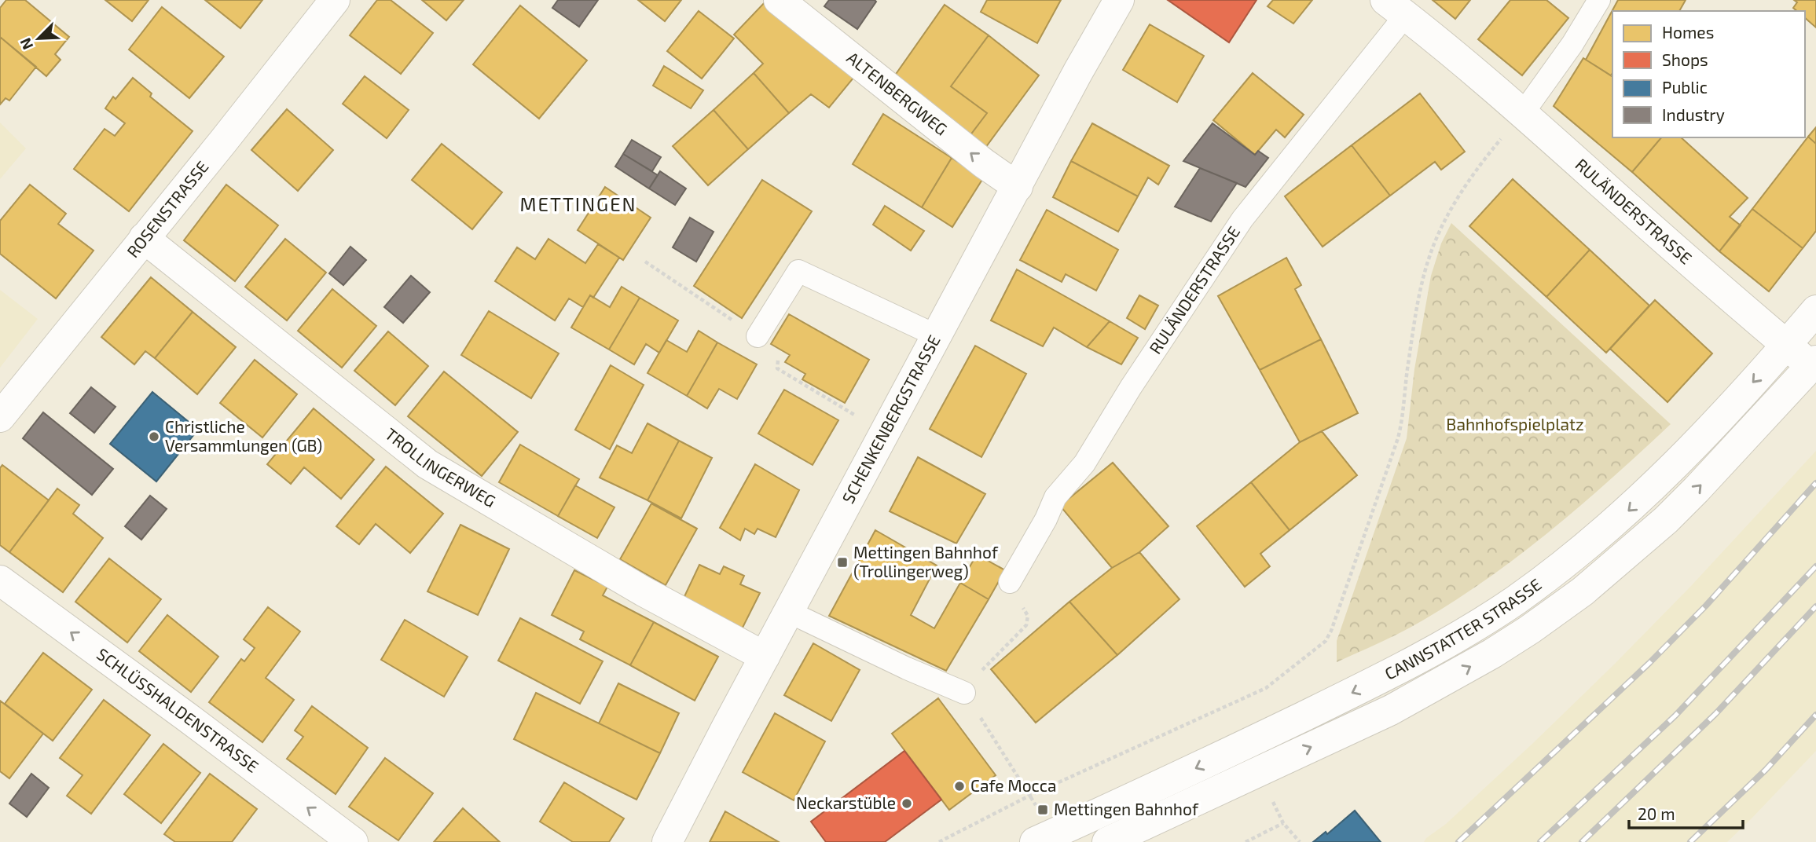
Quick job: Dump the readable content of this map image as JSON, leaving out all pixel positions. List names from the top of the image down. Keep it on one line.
{"streets":{"street":["ALTENBERGWEG","ROSENSTRASSE","RULÄNDERSTRASSE","SCHENKENBERGSTRASSE","TROLLINGERWEG","CANNSTATTER STRASSE","SCHLÜSSHALDENSTRASSE"]},"crossings":[["ALTENBERGWEG","SCHENKENBERGSTRASSE"],["ROSENSTRASSE","TROLLINGERWEG"],["RULÄNDERSTRASSE","CANNSTATTER STRASSE"],["SCHENKENBERGSTRASSE","TROLLINGERWEG"]],"one_way":["ALTENBERGWEG","SCHLÜSSHALDENSTRASSE"],"districts":["METTINGEN"],"parks":["Bahnhofspielplatz"],"places":{"other":["Christliche Versammlungen (GB)","Cafe Mocca","Neckarstüble"],"transit":["Mettingen Bahnhof (Trollingerweg)","Mettingen Bahnhof"]},"legend":["Homes","Shops","Public","Industry"],"scale_bar":"20 m","north":"bottom left"}
